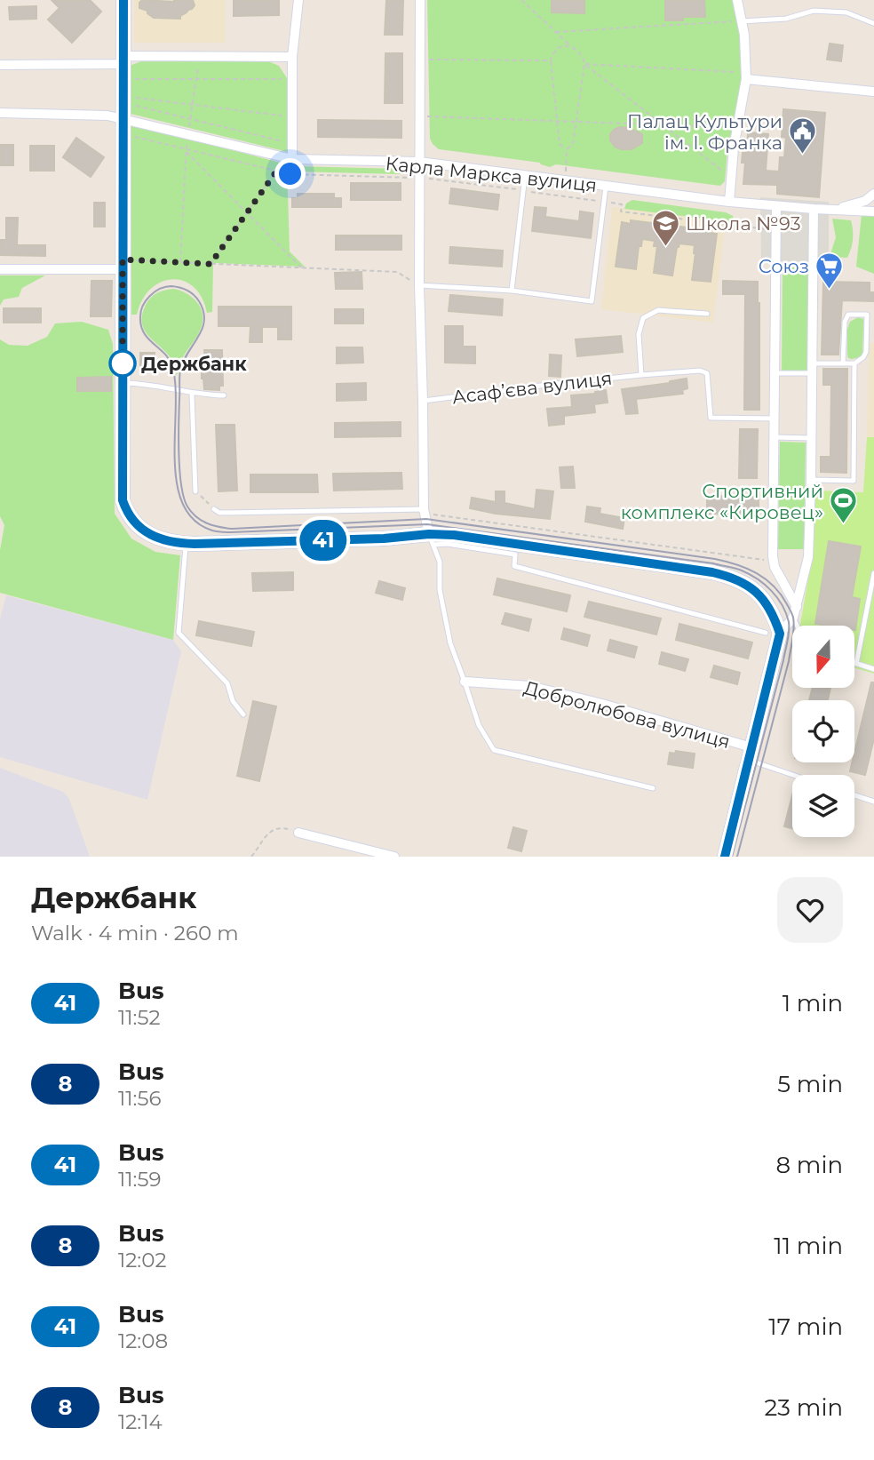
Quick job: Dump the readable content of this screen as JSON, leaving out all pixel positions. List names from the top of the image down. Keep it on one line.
{"streets":{"street":["Карла Маркса вулиця","Добролюбова вулиця"],"lane":["Асаф’єва вулиця"]},"places":{"public building":["Палац Культури ім. І. Франка"],"school or university":["Школа №93"],"supermarket":["Союз"],"other":["Держбанк"],"sports":["Cпортивний комплекс «Кировец»"]},"lines":["bus line 41"],"north":"bottom","page":{"on_map":"41","heading":["Держбанк","Walk · 4 min · 260 m"],"list":[{"mark":"41","name":"Bus","note":"11:52","value":"1 min"},{"mark":"8","name":"Bus","note":"11:56","value":"5 min"},{"mark":"41","name":"Bus","note":"11:59","value":"8 min"},{"mark":"8","name":"Bus","note":"12:02","value":"11 min"},{"mark":"41","name":"Bus","note":"12:08","value":"17 min"},{"mark":"8","name":"Bus","note":"12:14","value":"23 min"}]}}
